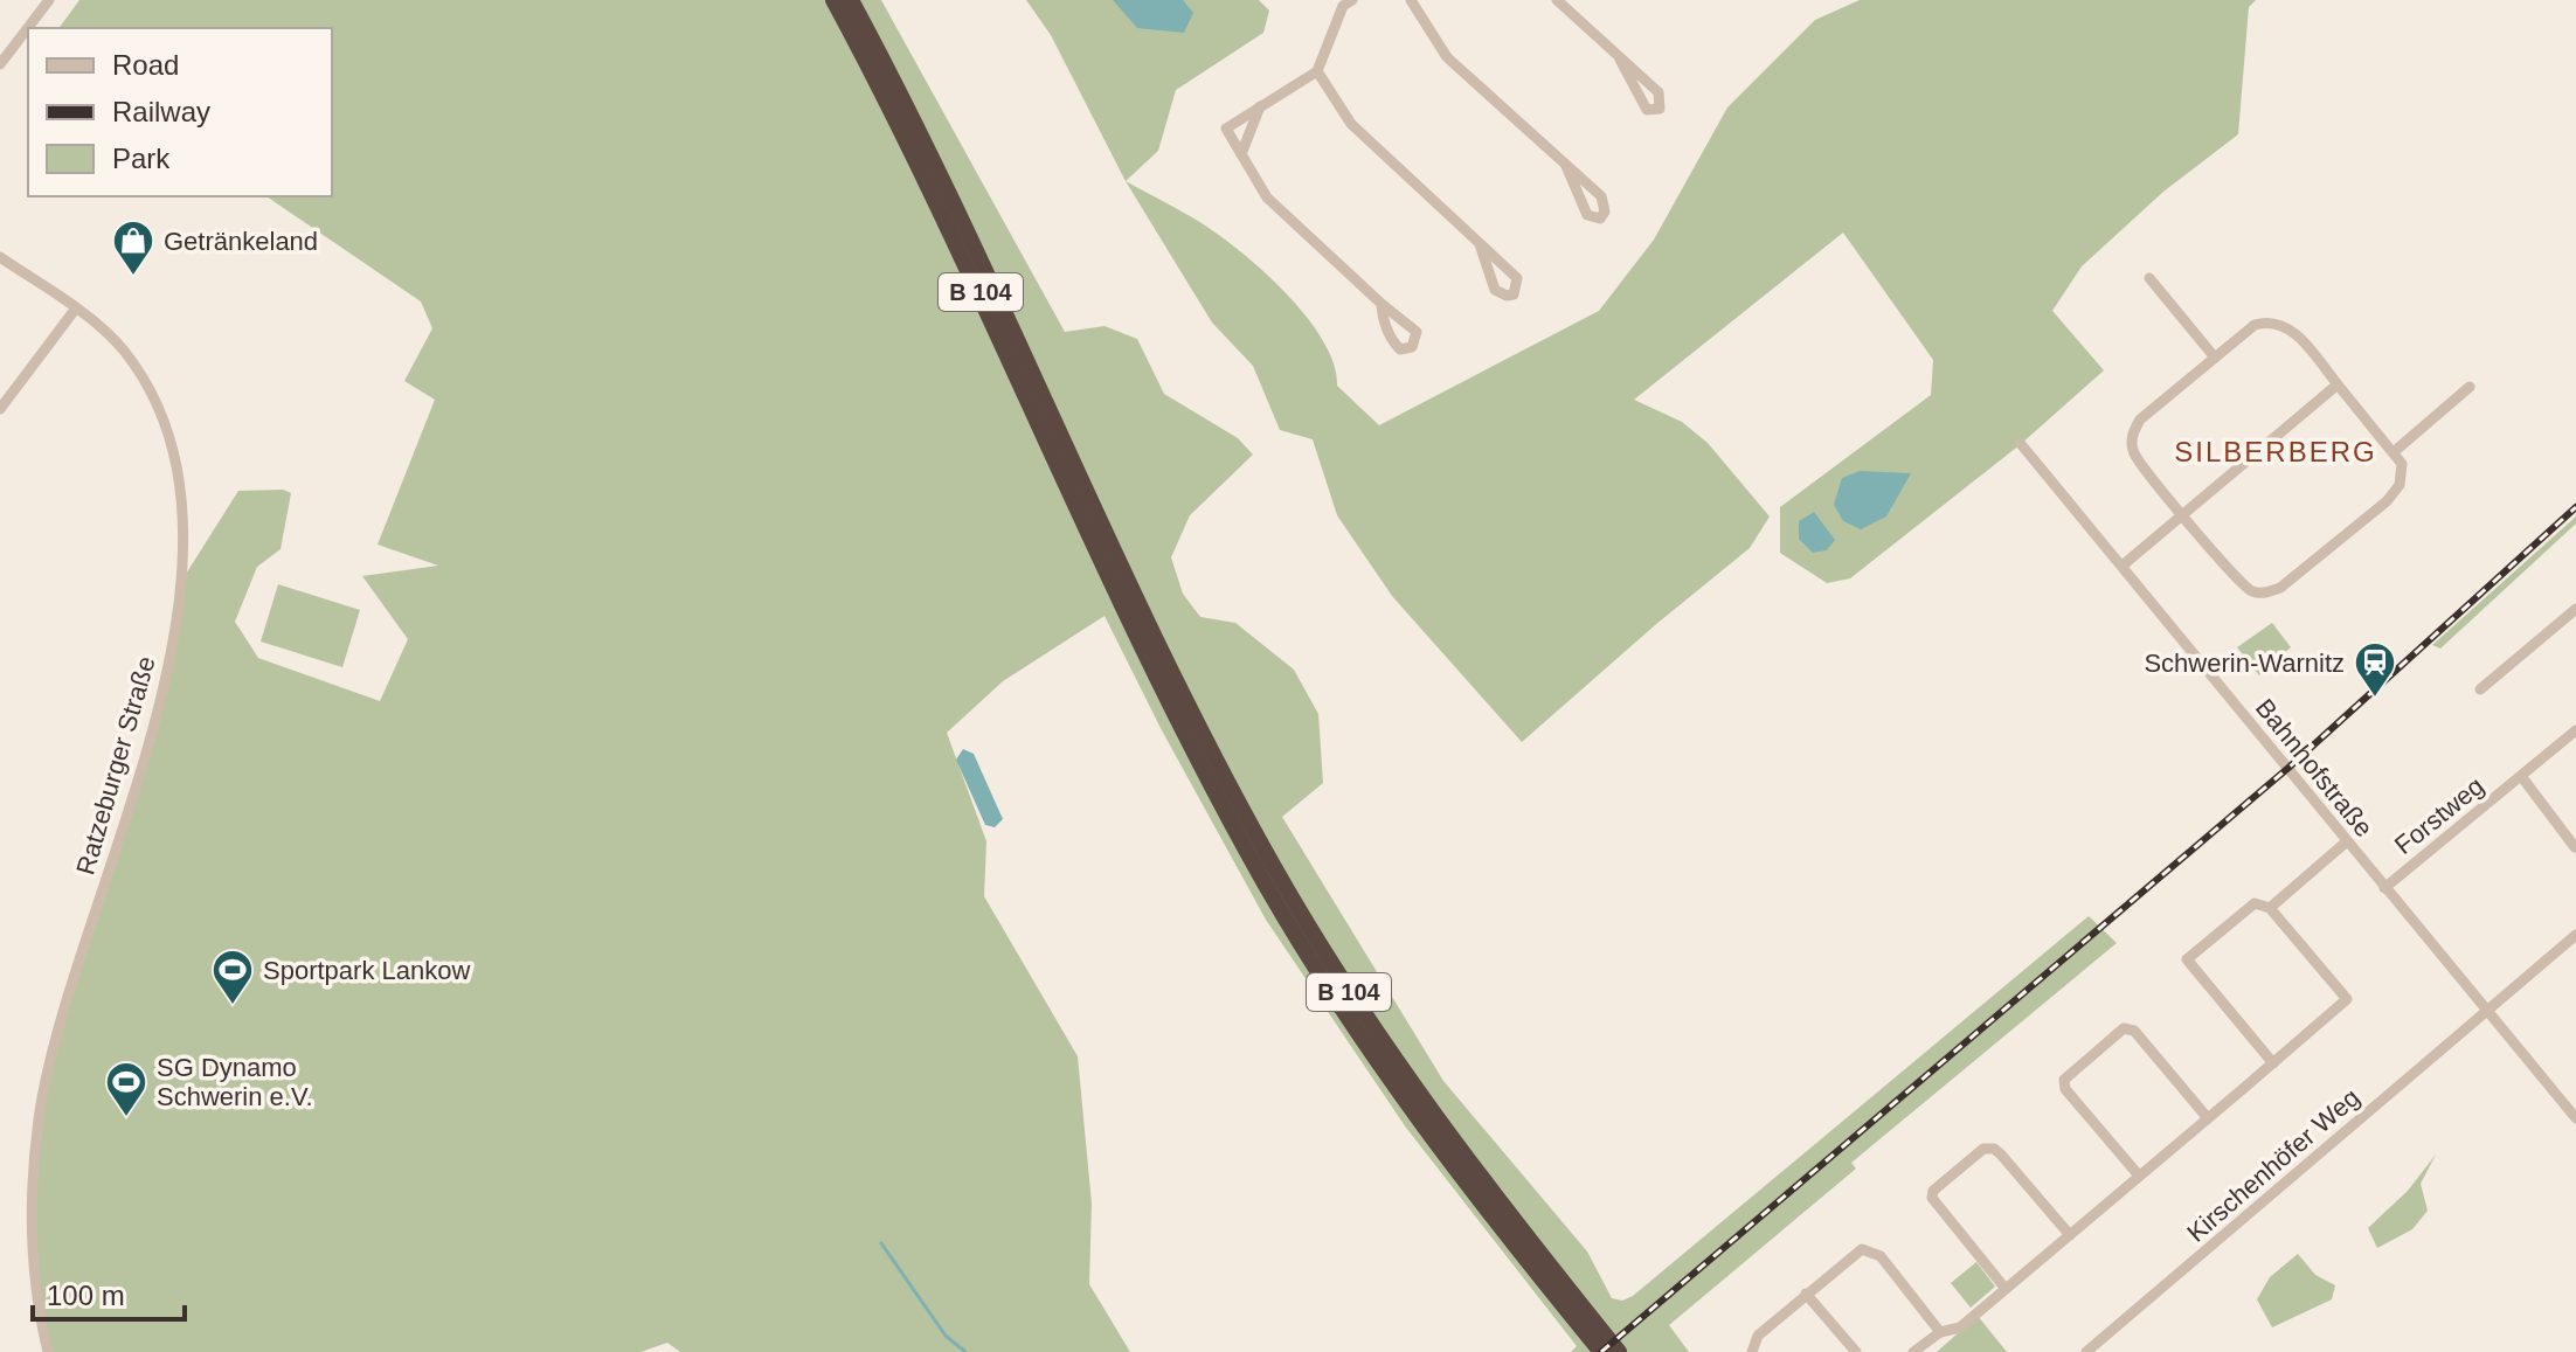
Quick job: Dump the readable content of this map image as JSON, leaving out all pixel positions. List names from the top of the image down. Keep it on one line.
{"streets":{"highway":["B 104"],"street":["Ratzeburger Straße","Bahnhofstraße","Forstweg","Kirschenhöfer Weg"]},"crossings":[["Bahnhofstraße","Forstweg"],["Bahnhofstraße","Kirschenhöfer Weg"]],"districts":["SILBERBERG"],"places":{"shop":["Getränkeland"],"station":["Schwerin-Warnitz"],"sports":["Sportpark Lankow","SG Dynamo Schwerin e.V."]},"legend":["Road","Railway","Park"],"scale_bar":"100 m"}
